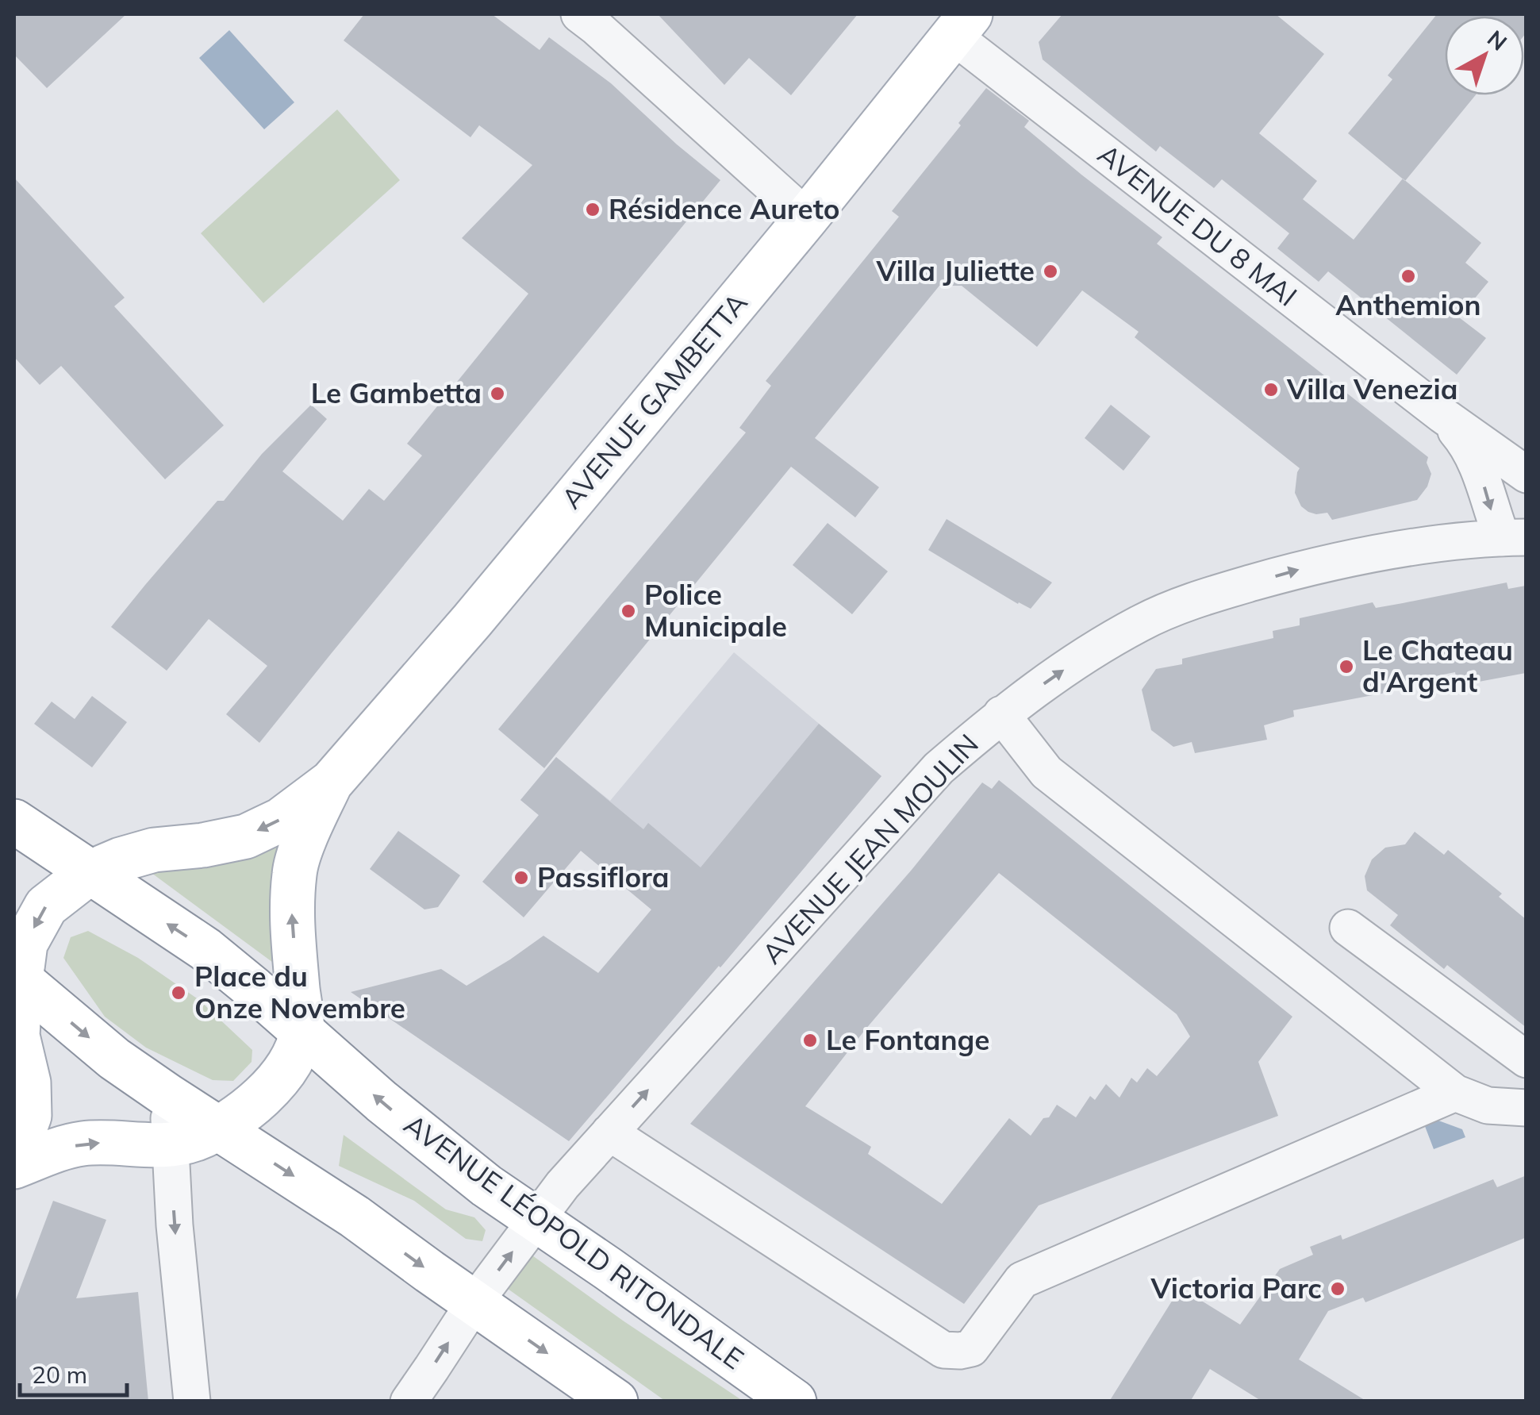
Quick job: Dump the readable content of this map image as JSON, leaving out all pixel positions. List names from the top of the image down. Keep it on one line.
{"streets":{"main road":["AVENUE GAMBETTA","AVENUE LÉOPOLD RITONDALE"],"street":["AVENUE DU 8 MAI","AVENUE JEAN MOULIN"]},"crossings":[["AVENUE DU 8 MAI","AVENUE GAMBETTA"],["AVENUE DU 8 MAI","AVENUE JEAN MOULIN"],["AVENUE GAMBETTA","AVENUE LÉOPOLD RITONDALE"],["AVENUE JEAN MOULIN","AVENUE LÉOPOLD RITONDALE"]],"one_way":["AVENUE JEAN MOULIN"],"places":["Résidence Aureto","Villa Juliette","Anthemion","Villa Venezia","Le Gambetta","Police Municipale","Le Chateau d'Argent","Passiflora","Place du Onze Novembre","Le Fontange","Victoria Parc"],"scale_bar":"20 m","north":"top right"}
